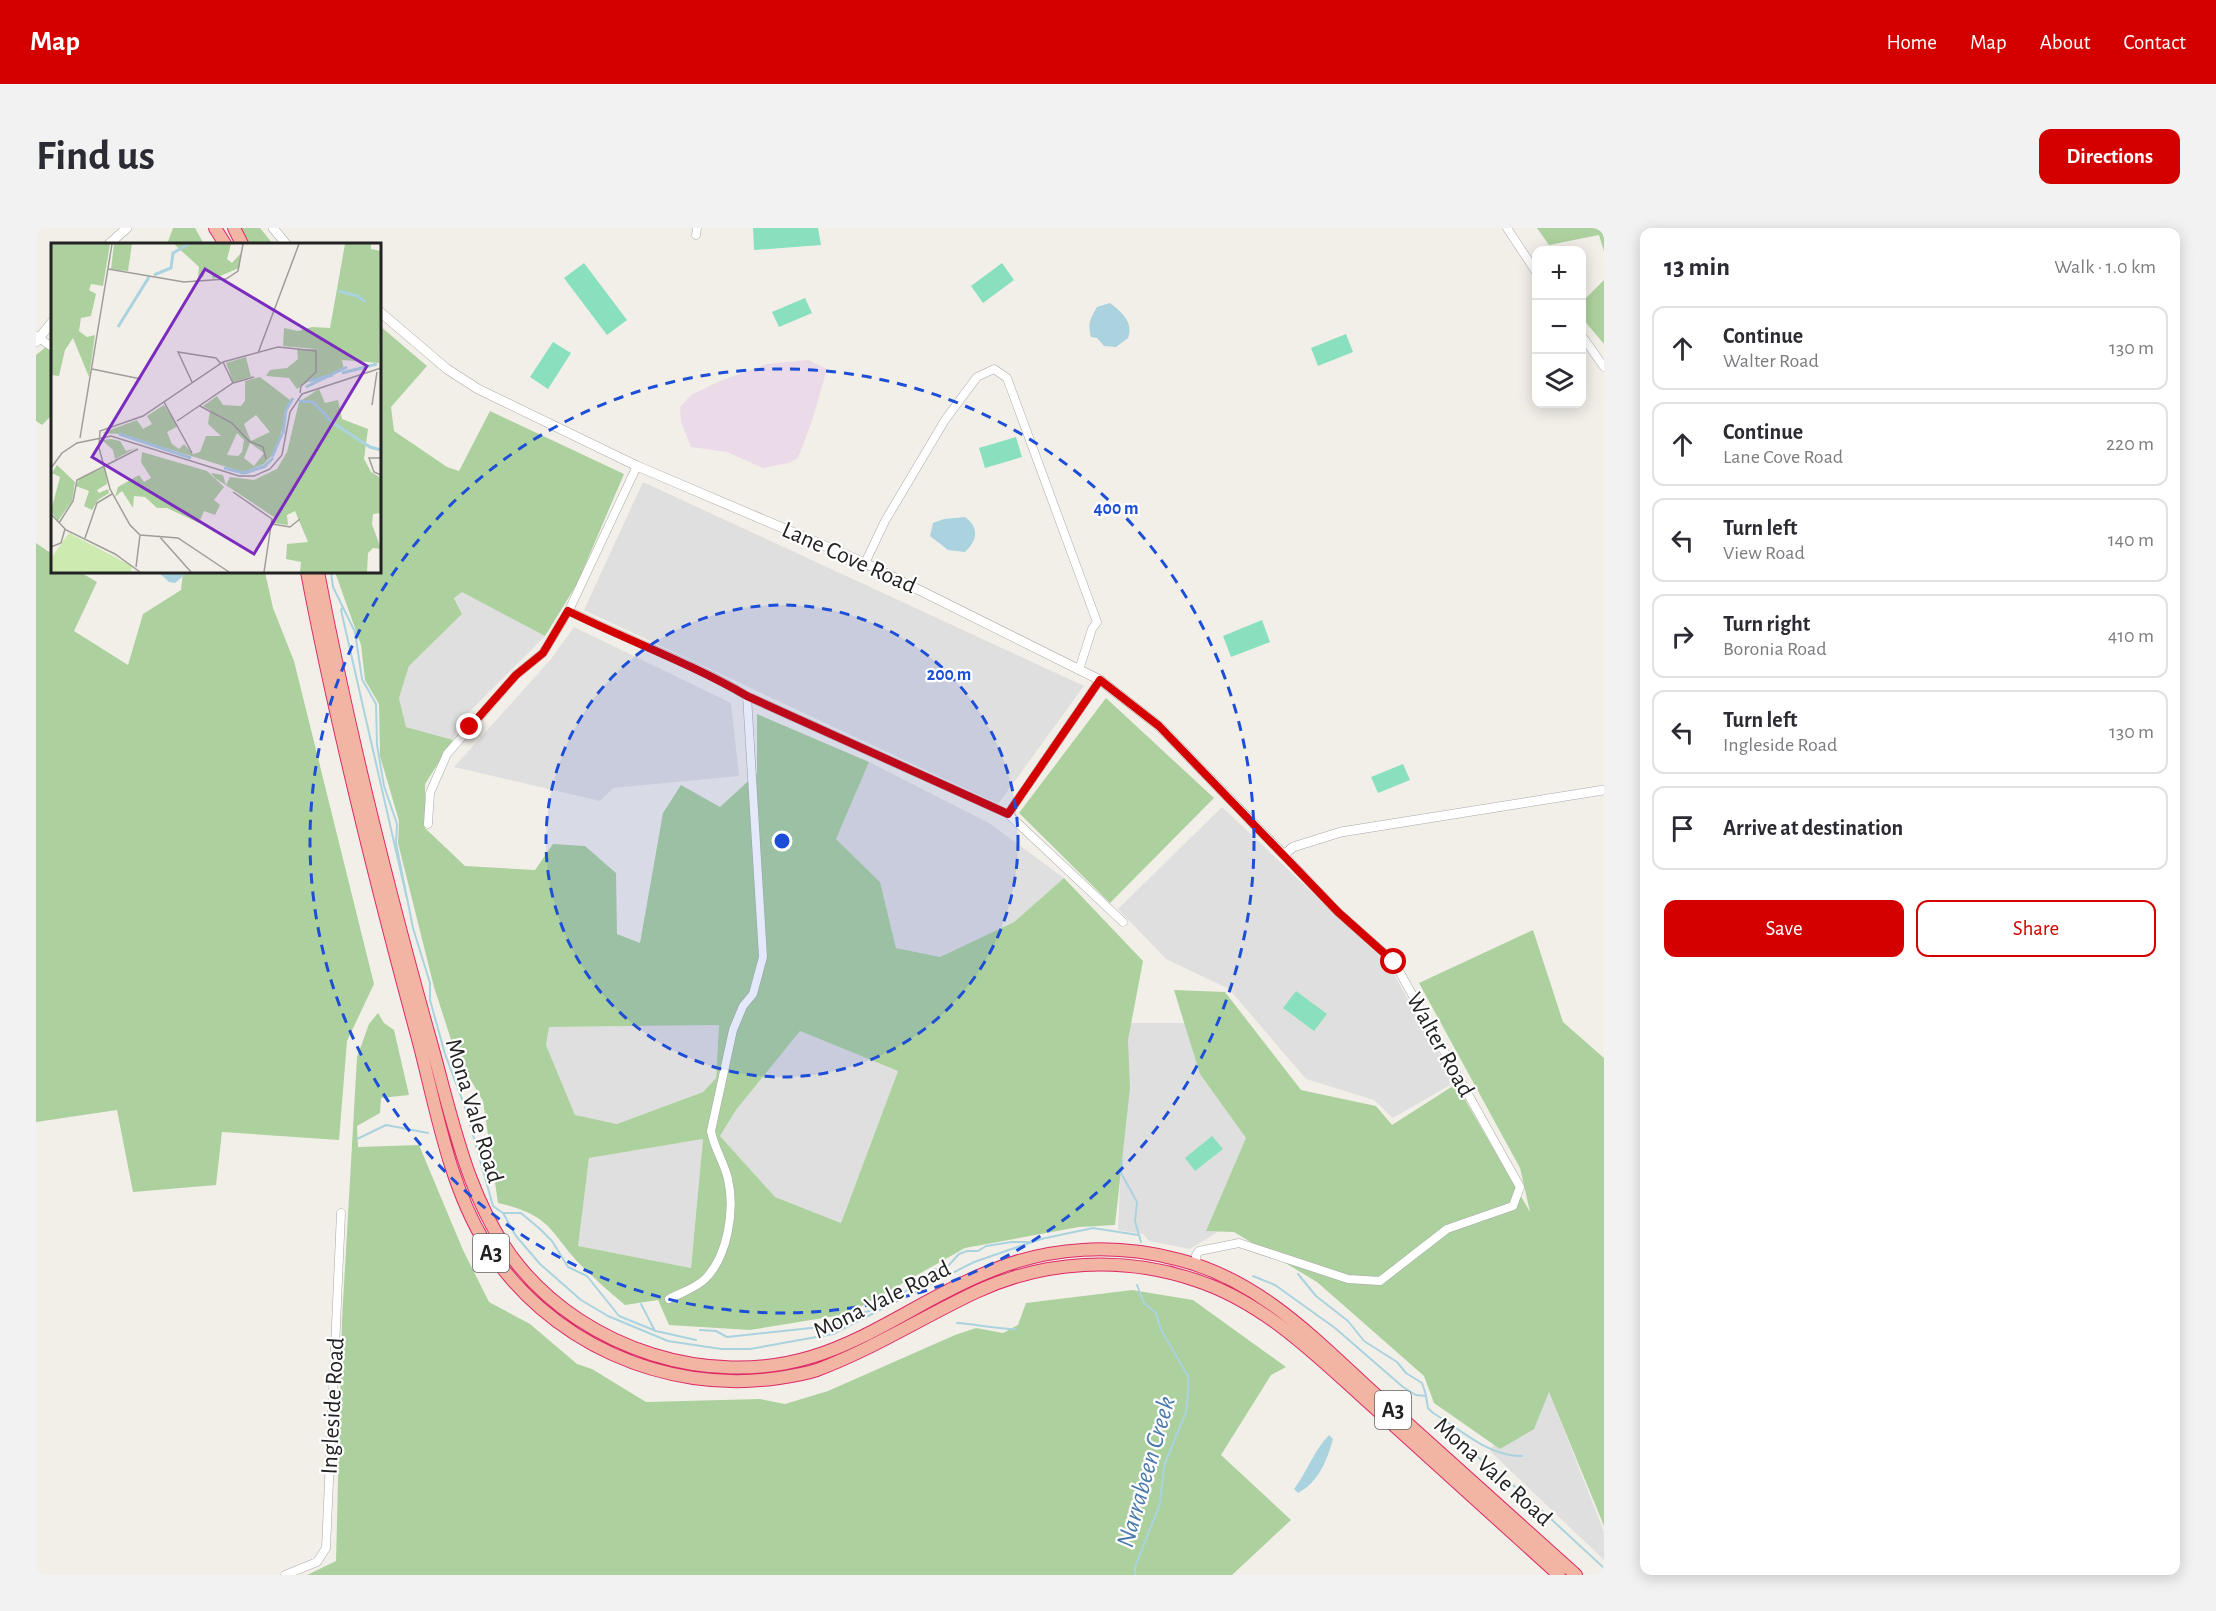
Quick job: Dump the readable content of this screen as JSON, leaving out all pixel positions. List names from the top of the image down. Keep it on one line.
{"streets":{"highway":["Mona Vale Road","A3"],"street":["Lane Cove Road","Walter Road","Ingleside Road"]},"crossings":[["Lane Cove Road","Walter Road"],["Walter Road","Mona Vale Road"]],"water":["Narrabeen Creek"],"page":{"header":"Map","nav":["Home","Map","About","Contact"],"buttons":["Directions",["Save","Share"]],"title":"Find us","heading":["13 min","Walk · 1.0 km"],"map_buttons":["+","−"],"list":[["Continue","Walter Road","130 m"],["Continue","Lane Cove Road","220 m"],["Turn left","View Road","140 m"],["Turn right","Boronia Road","410 m"],["Turn left","Ingleside Road","130 m"],"Arrive at destination"]},"rings":["400 m","200 m"]}
